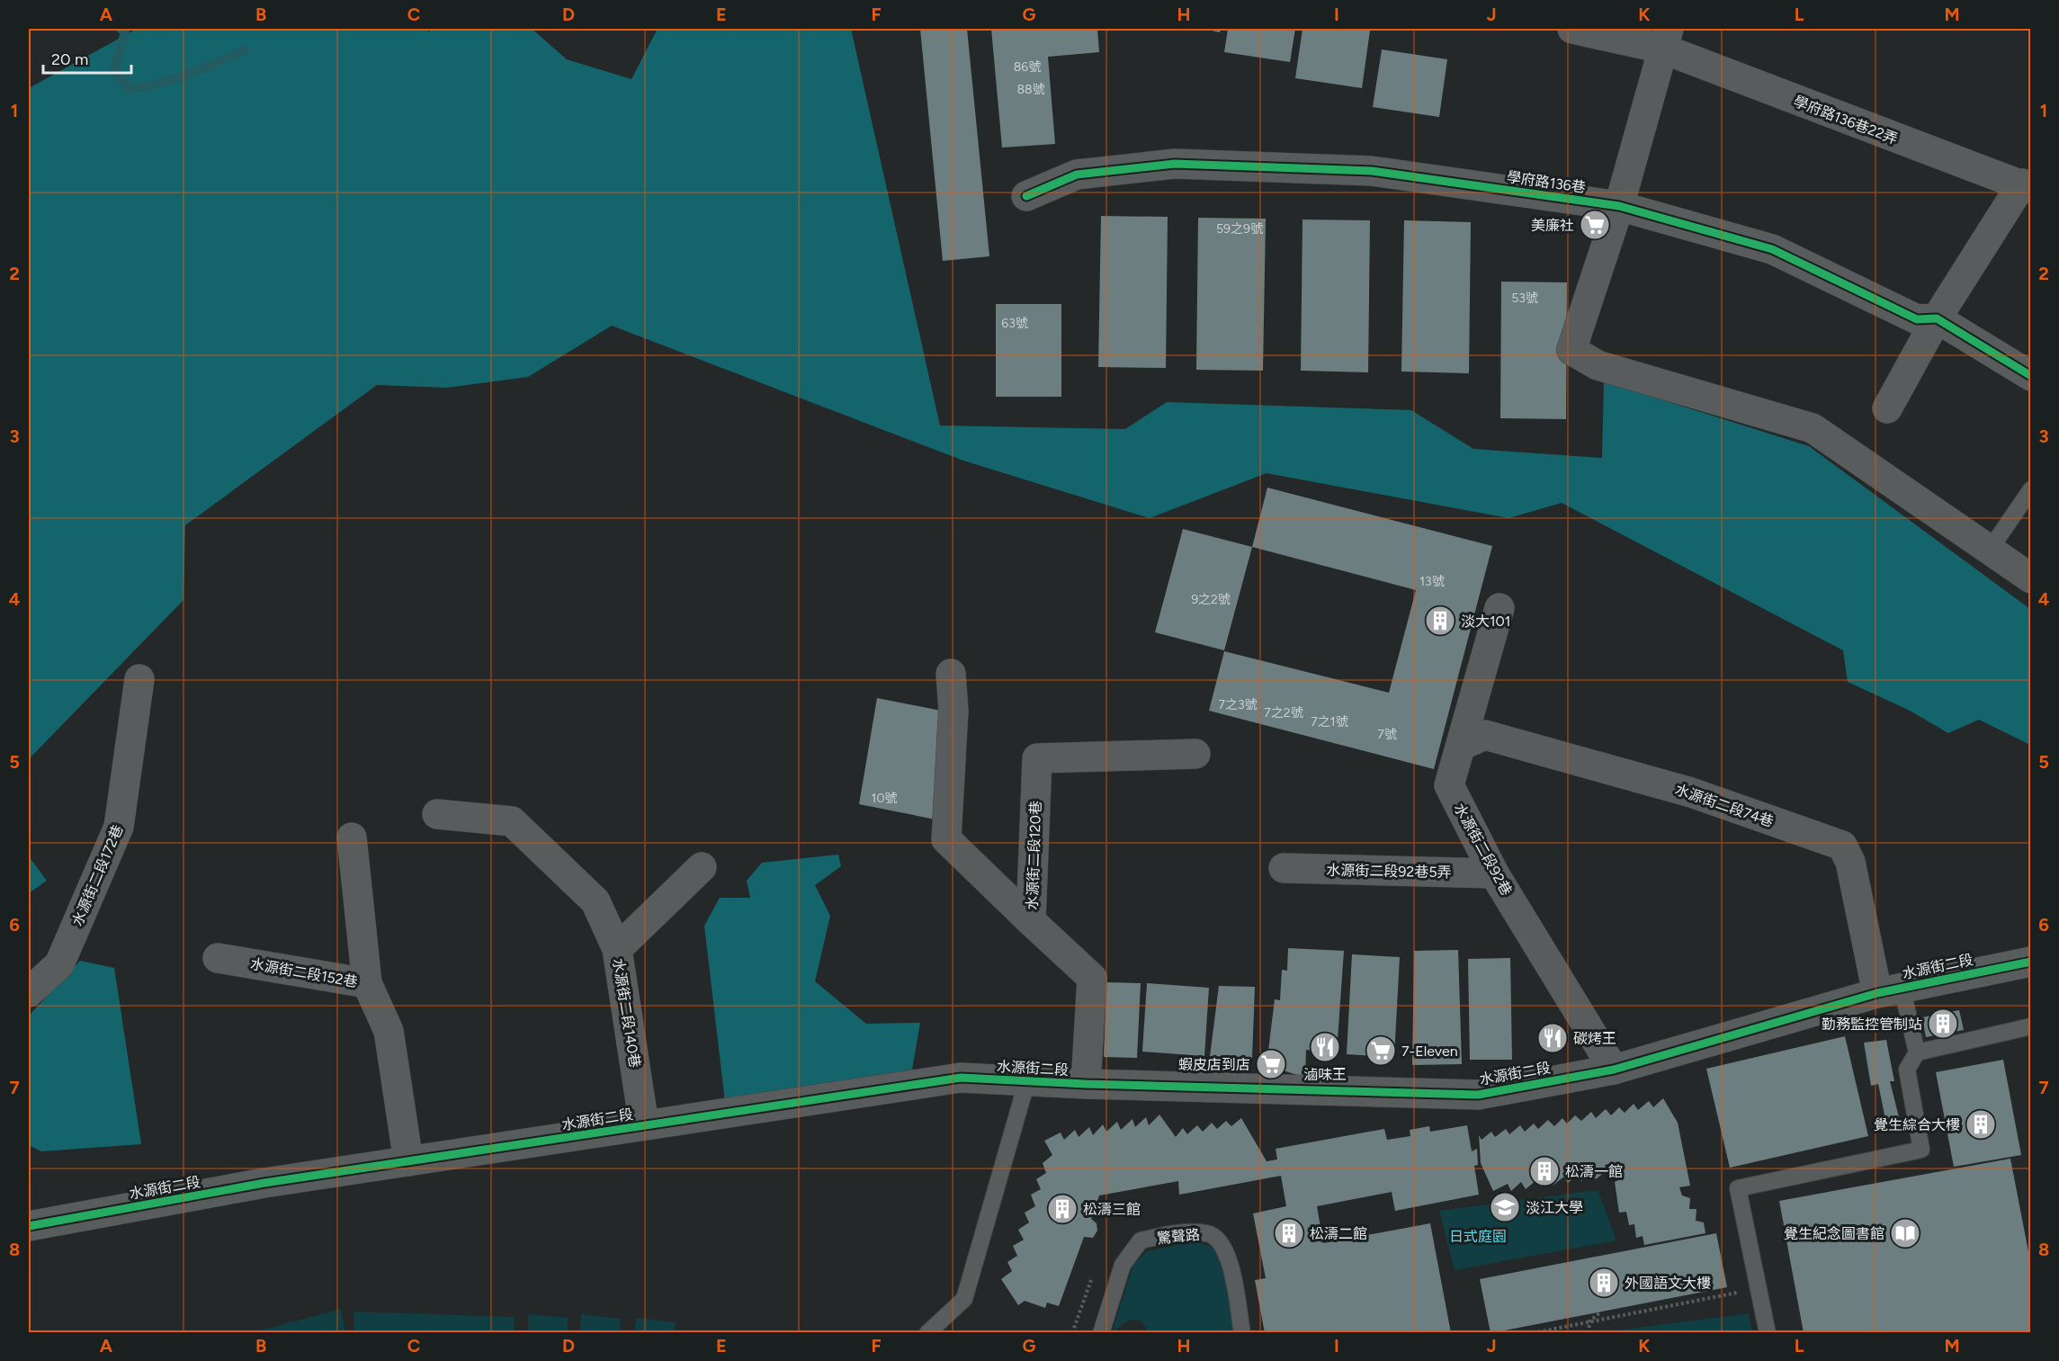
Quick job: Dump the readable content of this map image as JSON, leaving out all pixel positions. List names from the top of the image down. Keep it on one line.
{"streets":{"street":["學府路136巷22弄","學府路136巷","水源街二段74巷","水源街二段92巷","水源街二段120巷","水源街二段92巷5弄","水源街二段172巷","水源街二段","水源街二段152巷","水源街二段140巷"],"lane":["驚聲路"]},"crossings":[["水源街二段74巷","水源街二段92巷"],["水源街二段74巷","水源街二段"],["水源街二段92巷","水源街二段92巷5弄"],["水源街二段92巷","水源街二段"],["水源街二段120巷","水源街二段"],["水源街二段","水源街二段152巷"],["水源街二段","水源街二段140巷"]],"parks":["日式庭園"],"places":{"supermarket":["美廉社","7-Eleven","蝦皮店到店"],"building":["淡大101","勤務監控管制站","覺生綜合大樓","松濤一館","松濤三館","松濤二館","外國語文大樓"],"restaurant":["碳烤王","滷味王"],"school or university":["淡江大學"],"library":["覺生紀念圖書館"]},"house_numbers":["86號","88號","59之9號","53號","63號","13號","9之2號","7之3號","7之2號","7之1號","7號","10號"],"scale_bar":"20 m","grid":{"columns":["A","B","C","D","E","F","G","H","I","J","K","L","M"],"rows":["1","2","3","4","5","6","7","8"]}}
